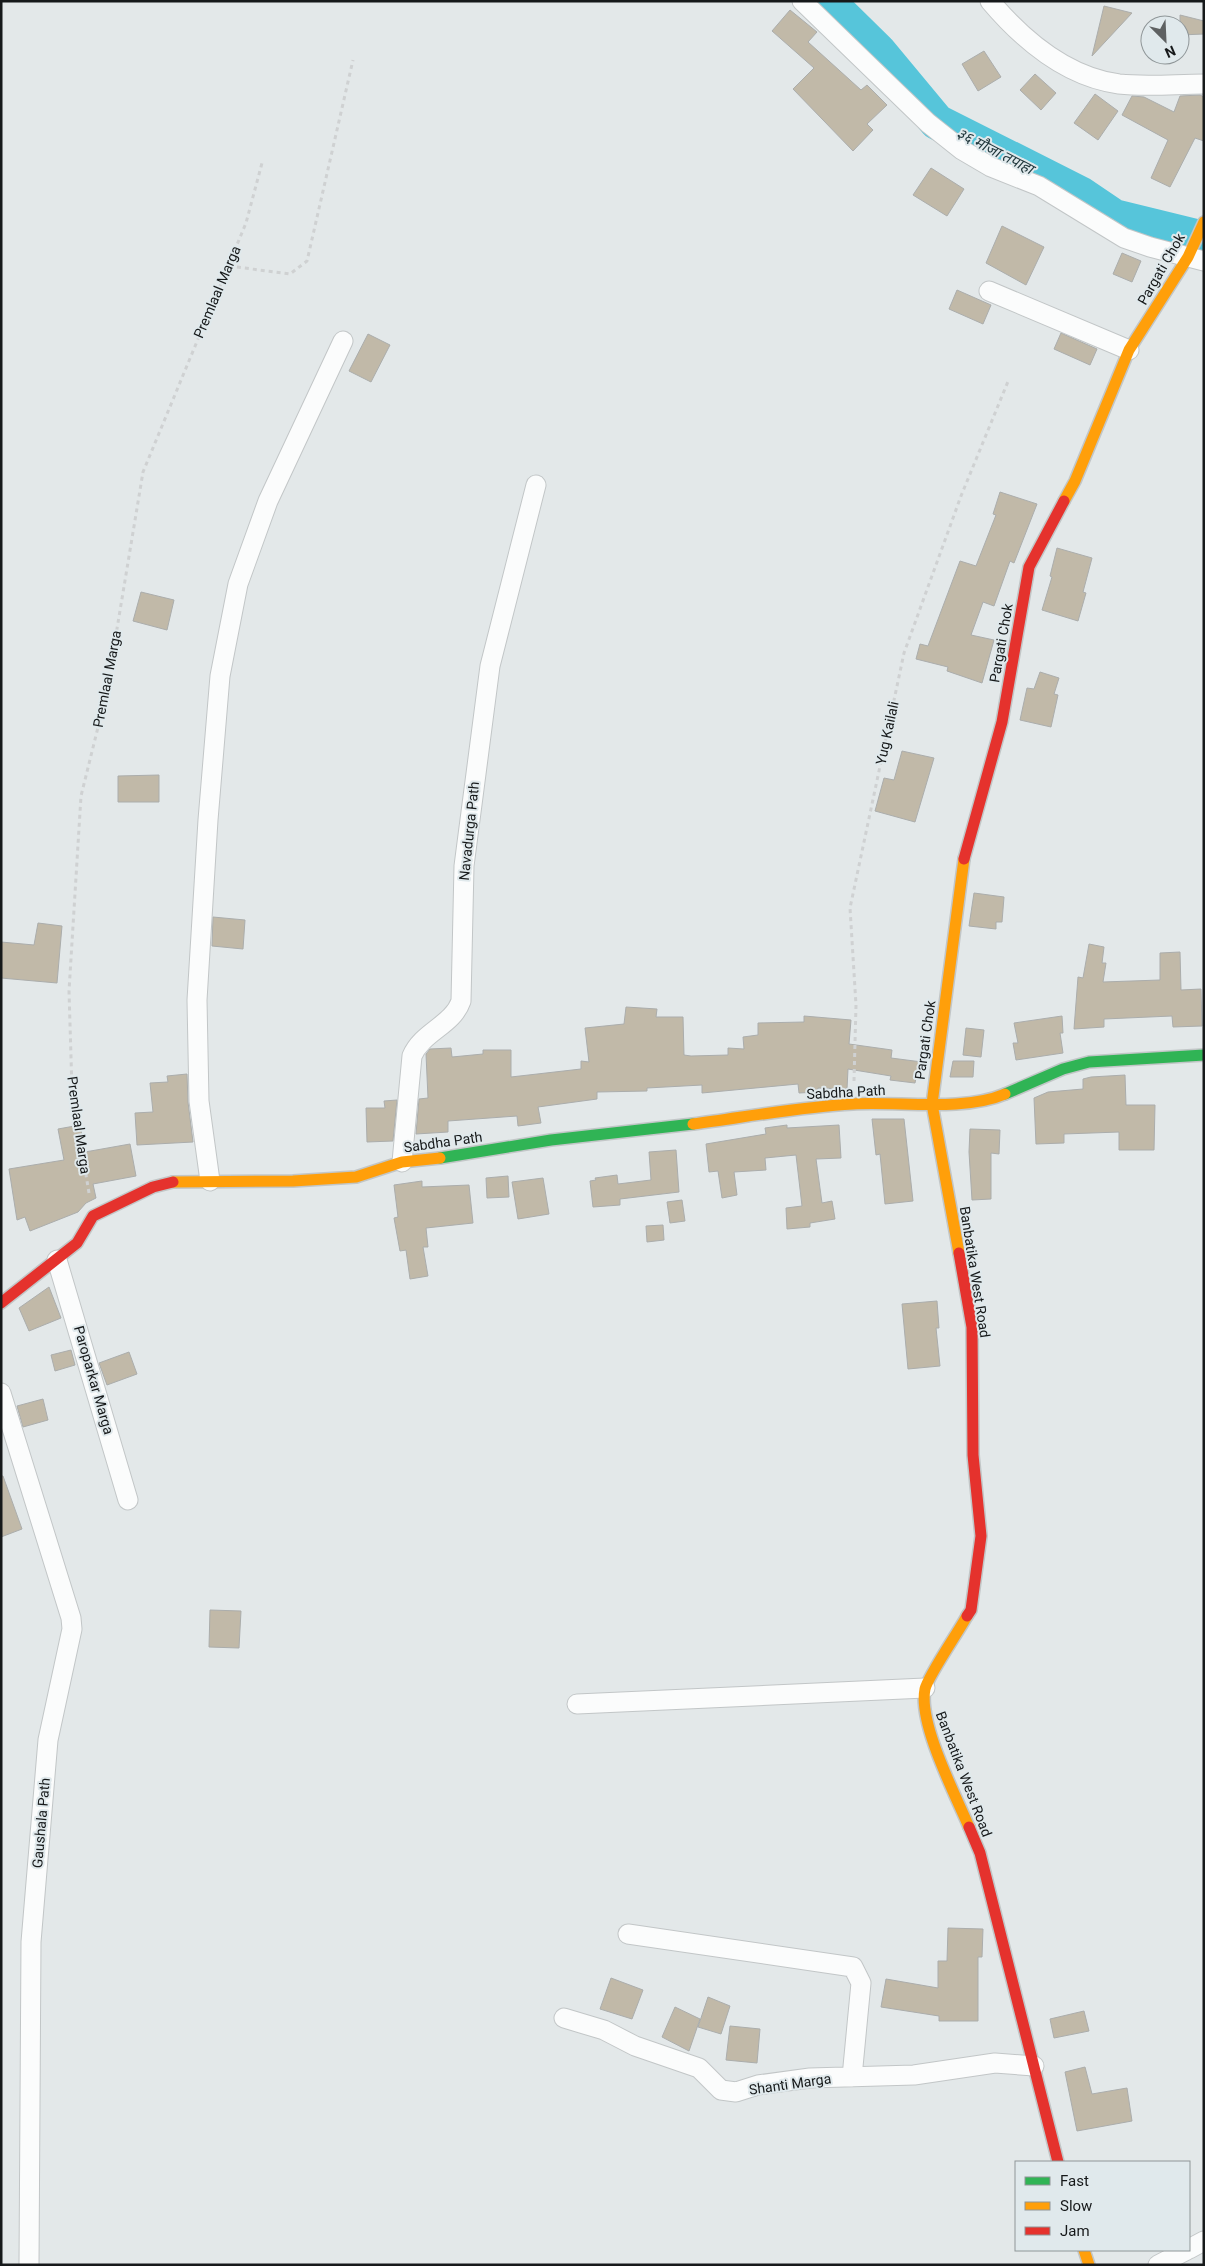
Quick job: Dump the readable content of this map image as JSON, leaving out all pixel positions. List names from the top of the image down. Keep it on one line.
{"streets":{"street":["Pargati Chok","Navadurga Path","Sabdha Path","Banbatika West Road","Paroparkar Marga","Gaushala Path","Shanti Marga"],"path":["Premlaal Marga","Yug Kailali"]},"crossings":[["Pargati Chok","Sabdha Path"],["Pargati Chok","Banbatika West Road"],["Premlaal Marga","Sabdha Path"],["Yug Kailali","Sabdha Path"],["Navadurga Path","Sabdha Path"],["Sabdha Path","Banbatika West Road"],["Banbatika West Road","Shanti Marga"]],"water":["३६ मौजा तपाहा"],"legend":["Fast","Slow","Jam"],"north":"bottom right"}
